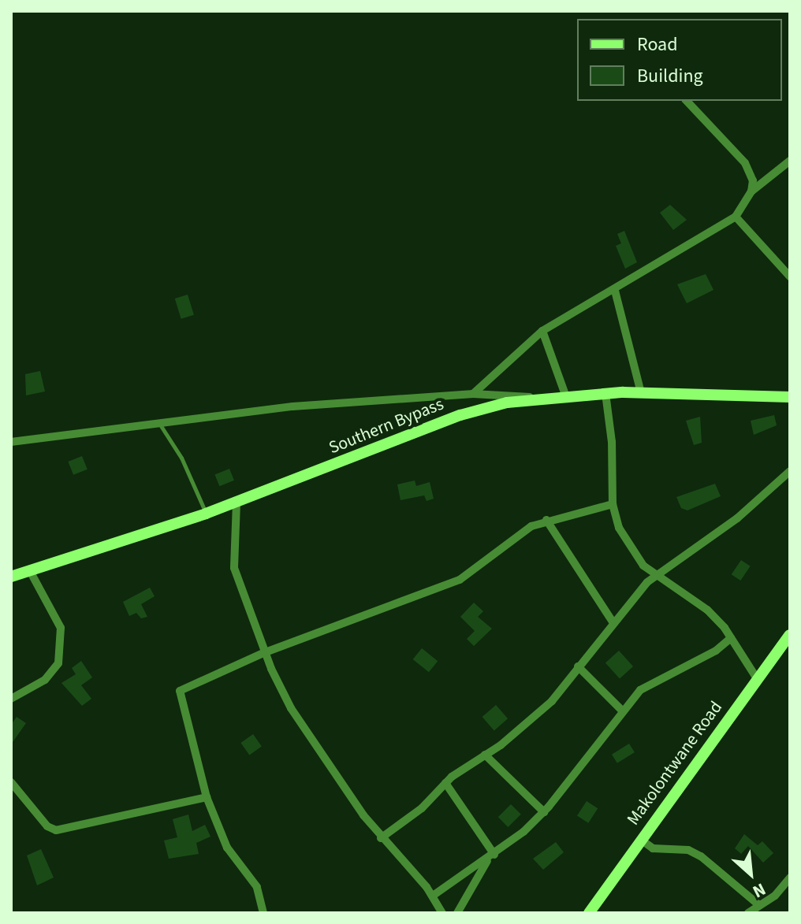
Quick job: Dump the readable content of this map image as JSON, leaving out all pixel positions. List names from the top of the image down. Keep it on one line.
{"streets":{"street":["Southern Bypass","Makolontwane Road"]},"legend":["Road","Building"],"north":"bottom right"}
